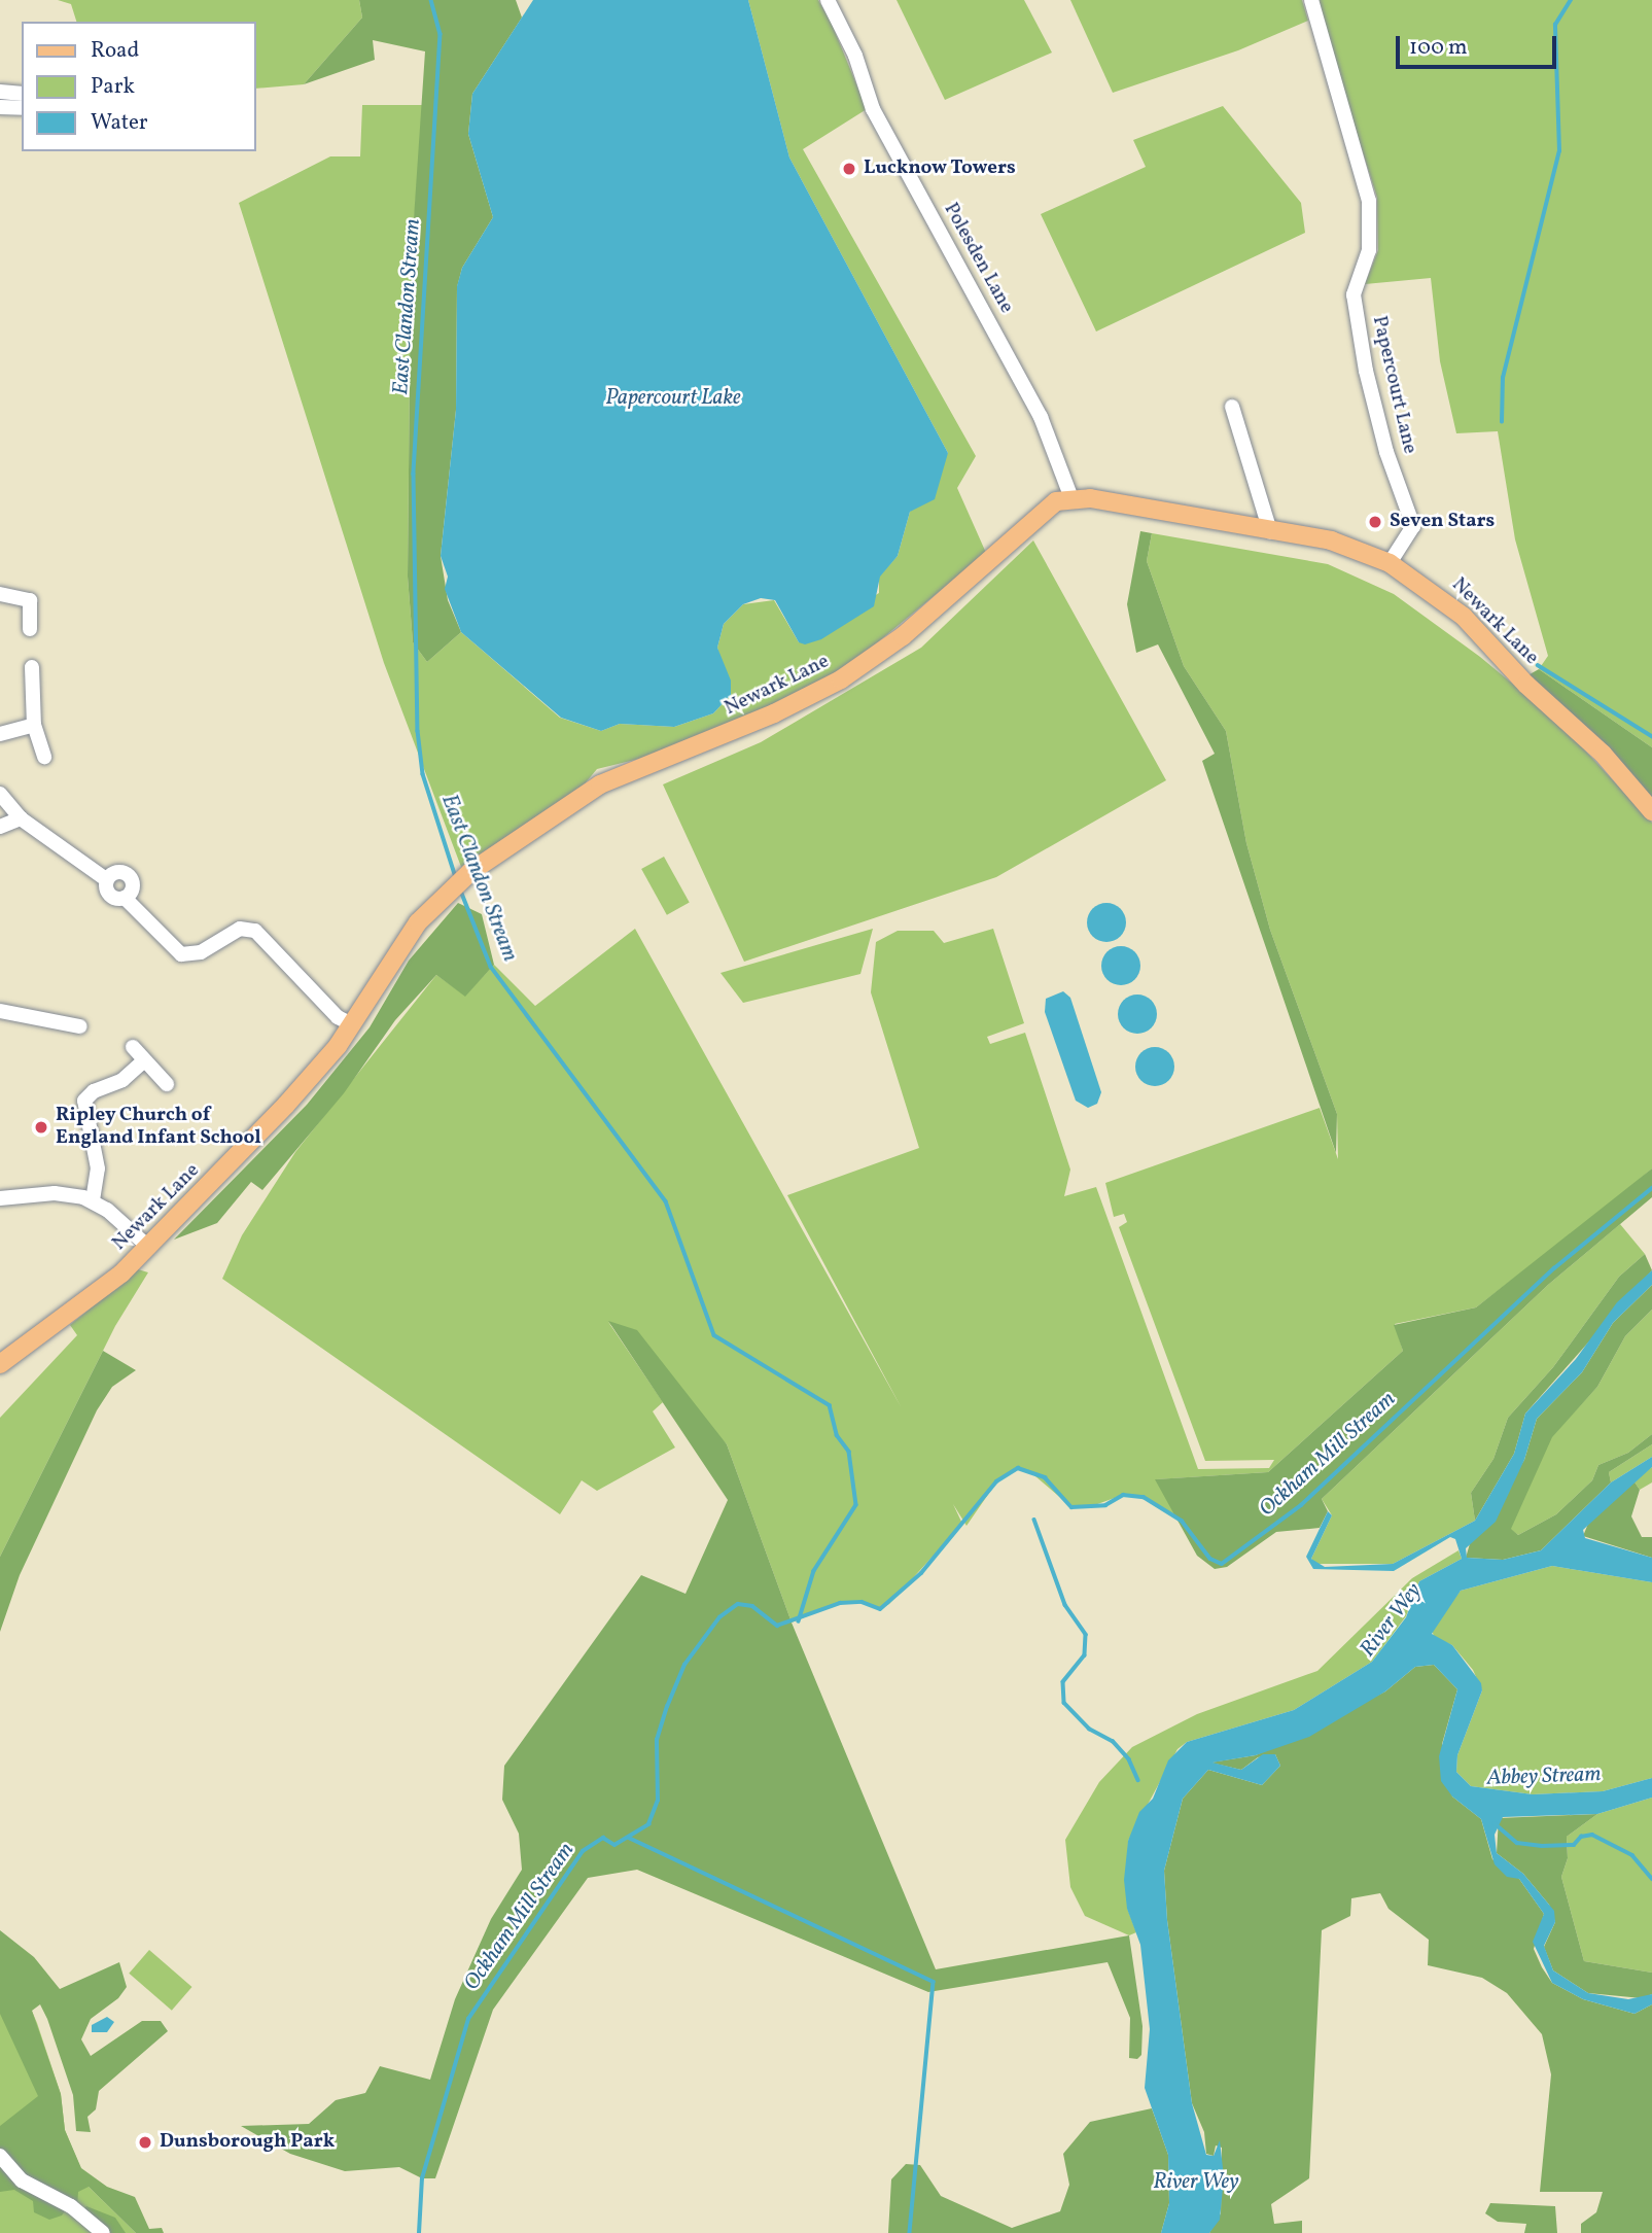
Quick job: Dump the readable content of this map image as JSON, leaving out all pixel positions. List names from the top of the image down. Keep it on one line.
{"streets":{"main road":["Newark Lane"],"street":["Polesden Lane","Papercourt Lane"]},"crossings":[["Polesden Lane","Newark Lane"],["Papercourt Lane","Newark Lane"]],"water":["East Clandon Stream","Papercourt Lake","Ockham Mill Stream","River Wey","Abbey Stream"],"places":["Lucknow Towers","Seven Stars","Ripley Church of England Infant School","Dunsborough Park"],"legend":["Road","Park","Water"],"scale_bar":"100 m"}
